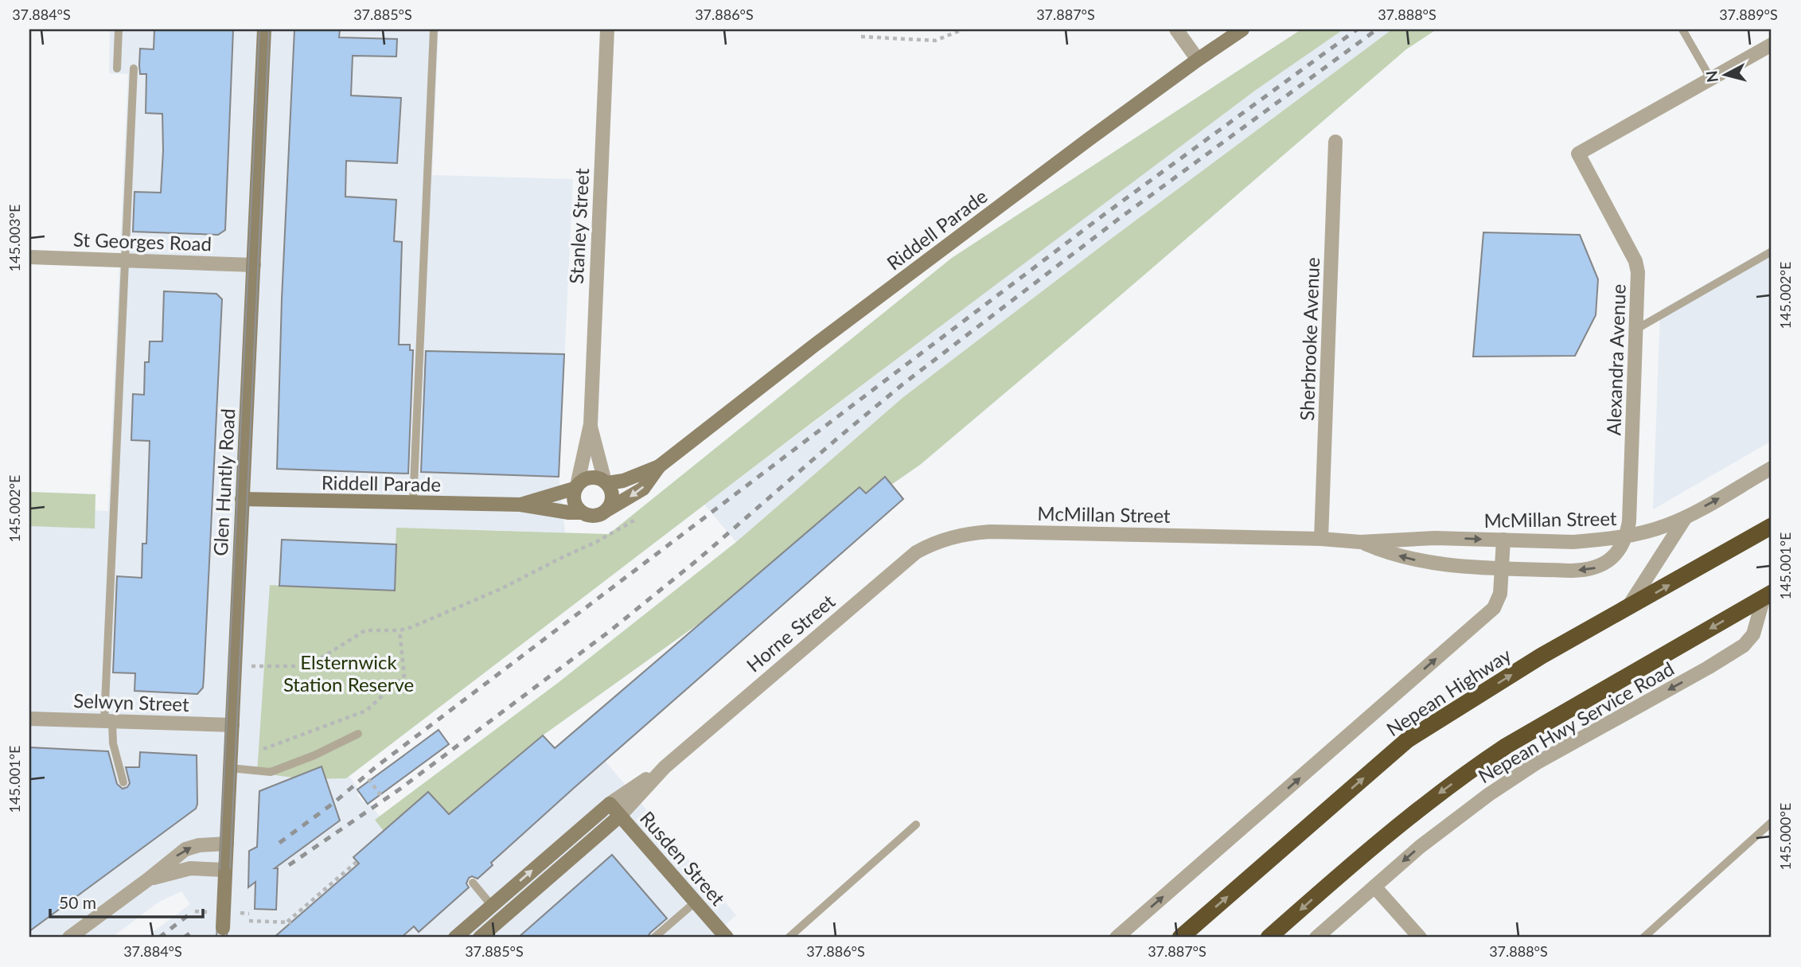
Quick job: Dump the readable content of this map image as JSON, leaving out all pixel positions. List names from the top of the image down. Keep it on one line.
{"streets":{"highway":["Nepean Highway"],"street":["Stanley Street","Riddell Parade","St Georges Road","Sherbrooke Avenue","Alexandra Avenue","Glen Huntly Road","McMillan Street","Horne Street","Selwyn Street","Nepean Hwy Service Road","Rusden Street"]},"crossings":[["Stanley Street","Riddell Parade"],["Riddell Parade","Glen Huntly Road"],["St Georges Road","Glen Huntly Road"],["Sherbrooke Avenue","McMillan Street"],["Alexandra Avenue","McMillan Street"],["Glen Huntly Road","Selwyn Street"],["McMillan Street","Horne Street"],["Horne Street","Rusden Street"]],"one_way":["Nepean Hwy Service Road"],"parks":["Elsternwick Station Reserve"],"scale_bar":"50 m","north":"left","coordinates":["37.884°S","37.885°S","37.886°S","37.887°S","37.888°S","37.889°S","145.003°E","145.002°E","145.001°E","145.000°E"]}
